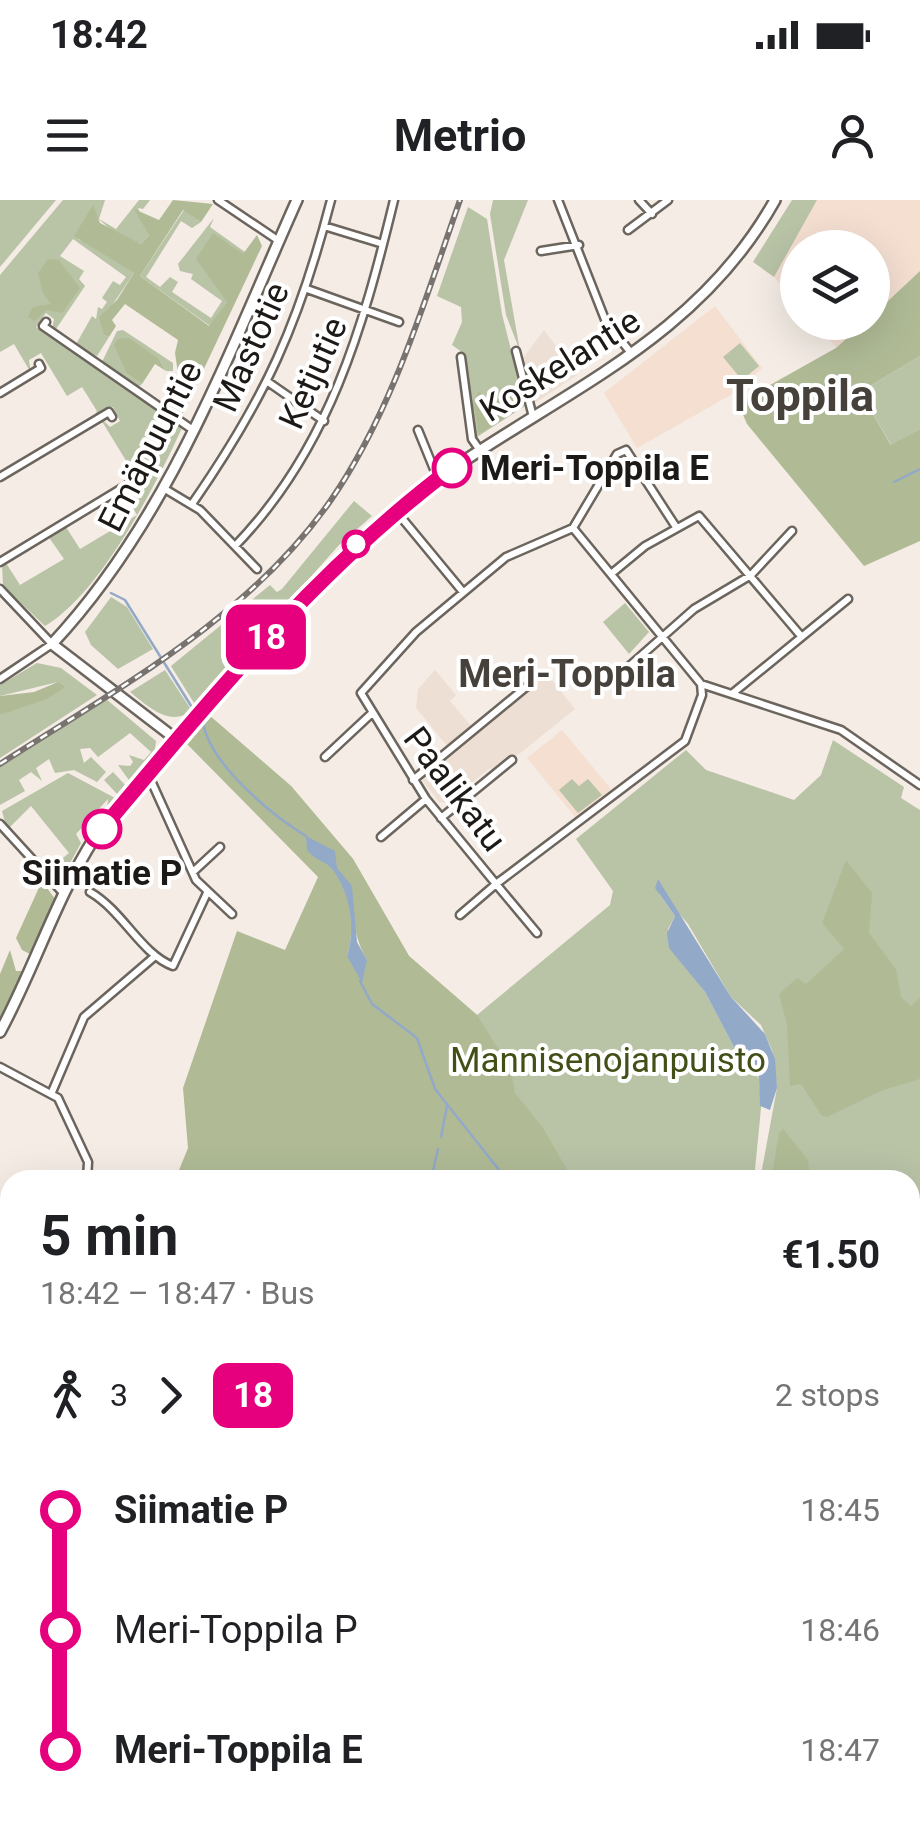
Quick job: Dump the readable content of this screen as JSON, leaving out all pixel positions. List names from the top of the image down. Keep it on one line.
{"streets":{"main road":["Koskelantie","Emäpuuntie"],"street":["Mastotie","Ketjutie","Paalikatu"]},"districts":["Toppila","Meri-Toppila"],"parks":["Mannisenojanpuisto"],"places":["Meri-Toppila E","Siimatie P"],"lines":["bus line 18"],"page":{"status":"18:42","header":"Metrio","on_map":"18","heading":["5 min","18:42 – 18:47 · Bus","€1.50"],"legs":["3","18","2 stops"],"list":[{"name":"Siimatie P","value":"18:45"},{"name":"Meri-Toppila P","value":"18:46"},{"name":"Meri-Toppila E","value":"18:47"}]}}
